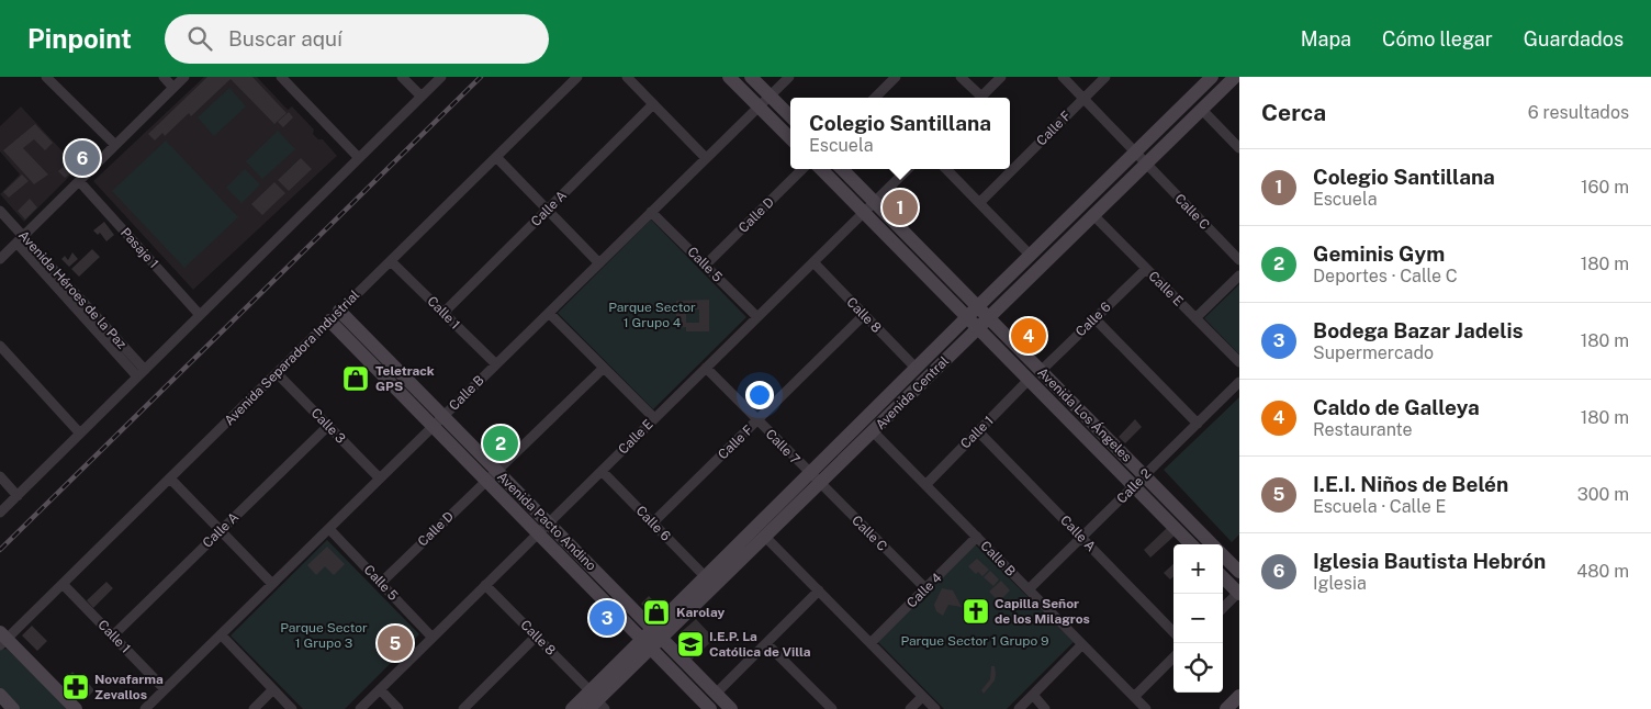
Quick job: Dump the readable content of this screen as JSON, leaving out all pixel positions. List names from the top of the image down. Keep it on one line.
{"streets":{"street":["Calle F","Calle A","Calle C","Calle D","Pasaje 1","Calle 5","Calle E","Avenida Héroes de la Paz","Calle 1","Calle 8","Calle 6","Avenida Separadora Industrial","Calle B","Avenida Central","Avenida Los Ángeles","Calle 3","Calle 7","Calle 2","Avenida Pacto Andino","Calle 4"]},"crossings":[["Calle F","Calle 8"],["Calle F","Calle 6"],["Calle F","Calle 7"],["Calle A","Calle 1"],["Calle A","Calle 3"],["Calle A","Calle 2"],["Calle C","Avenida Central"],["Calle C","Calle 7"],["Calle C","Calle 4"],["Calle D","Calle 5"],["Calle D","Avenida Pacto Andino"],["Calle 5","Calle E"],["Calle 5","Calle B"],["Calle E","Calle 8"],["Calle E","Calle 6"],["Calle E","Avenida Central"],["Calle E","Avenida Los Ángeles"],["Calle E","Calle 7"],["Calle E","Avenida Pacto Andino"],["Calle 1","Avenida Separadora Industrial"],["Calle 1","Calle B"],["Calle 1","Avenida Los Ángeles"],["Calle 8","Avenida Central"],["Calle 6","Avenida Central"],["Calle 6","Avenida Los Ángeles"],["Avenida Separadora Industrial","Calle 3"],["Avenida Separadora Industrial","Avenida Pacto Andino"],["Calle B","Avenida Central"],["Calle B","Calle 3"],["Calle B","Calle 2"],["Calle B","Avenida Pacto Andino"],["Calle B","Calle 4"],["Avenida Central","Avenida Los Ángeles"],["Avenida Central","Calle 7"],["Avenida Central","Avenida Pacto Andino"],["Avenida Los Ángeles","Calle 2"]],"parks":["Parque Sector 1 Grupo 4","Parque Sector 1 Grupo 3","Parque Sector 1 Grupo 9"],"places":{"shop":["Teletrack GPS","Karolay"],"church":["Capilla Señor de los Milagros"],"school or university":["I.E.P. La Católica de Villa"],"pharmacy":["Novafarma Zevallos"]},"page":{"header":"Pinpoint","search":"Buscar aquí","nav":["Mapa","Cómo llegar","Guardados"],"heading":["Cerca","6 resultados"],"popup":["Colegio Santillana","Escuela"],"pins":["6","1","4","2","3","5"],"list":[{"mark":"1","name":"Colegio Santillana","note":"Escuela","value":"160 m"},{"mark":"2","name":"Geminis Gym","note":"Deportes · Calle C","value":"180 m"},{"mark":"3","name":"Bodega Bazar Jadelis","note":"Supermercado","value":"180 m"},{"mark":"4","name":"Caldo de Galleya","note":"Restaurante","value":"180 m"},{"mark":"5","name":"I.E.I. Niños de Belén","note":"Escuela · Calle E","value":"300 m"},{"mark":"6","name":"Iglesia Bautista Hebrón","note":"Iglesia","value":"480 m"}],"map_buttons":["+","−"]}}
